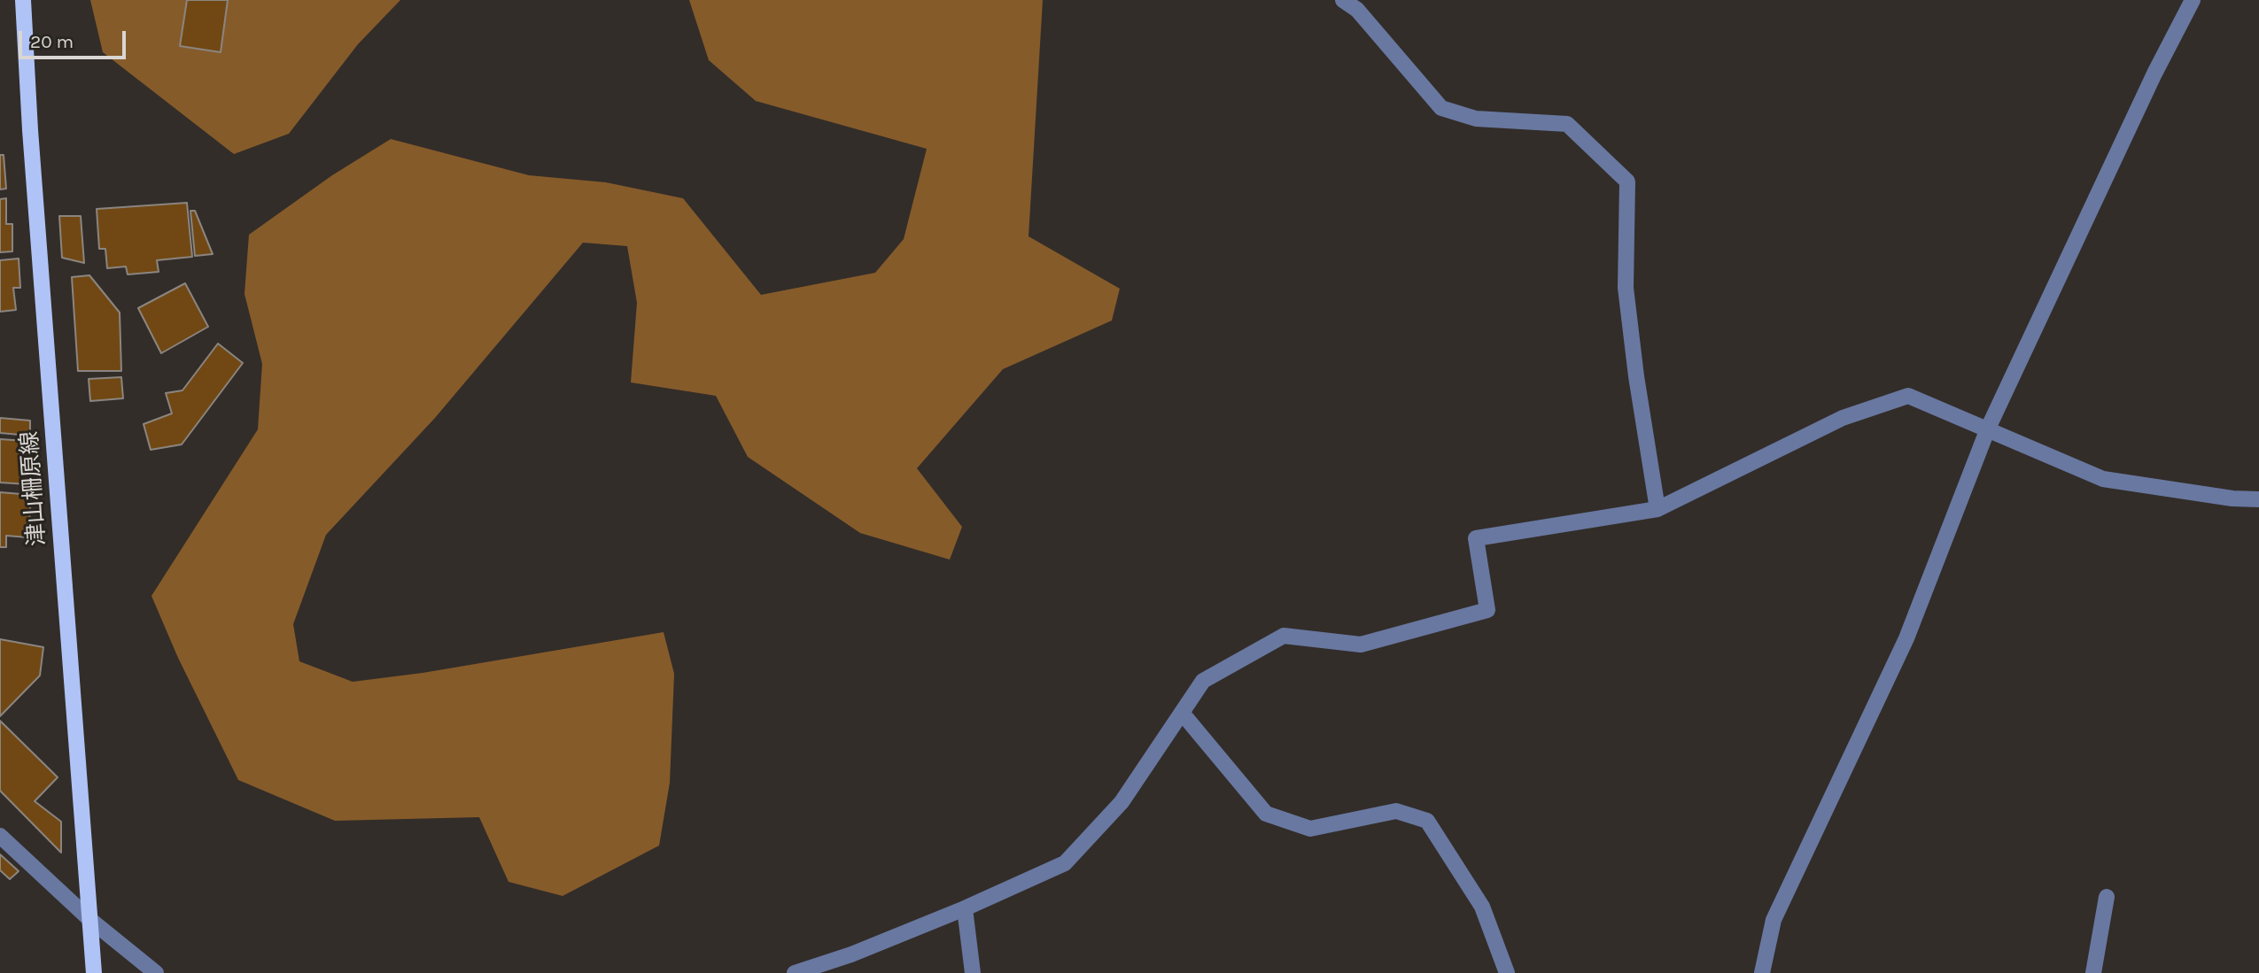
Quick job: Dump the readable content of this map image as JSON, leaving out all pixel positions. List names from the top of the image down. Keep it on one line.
{"streets":{"main road":["津山柵原線"]},"scale_bar":"20 m"}
